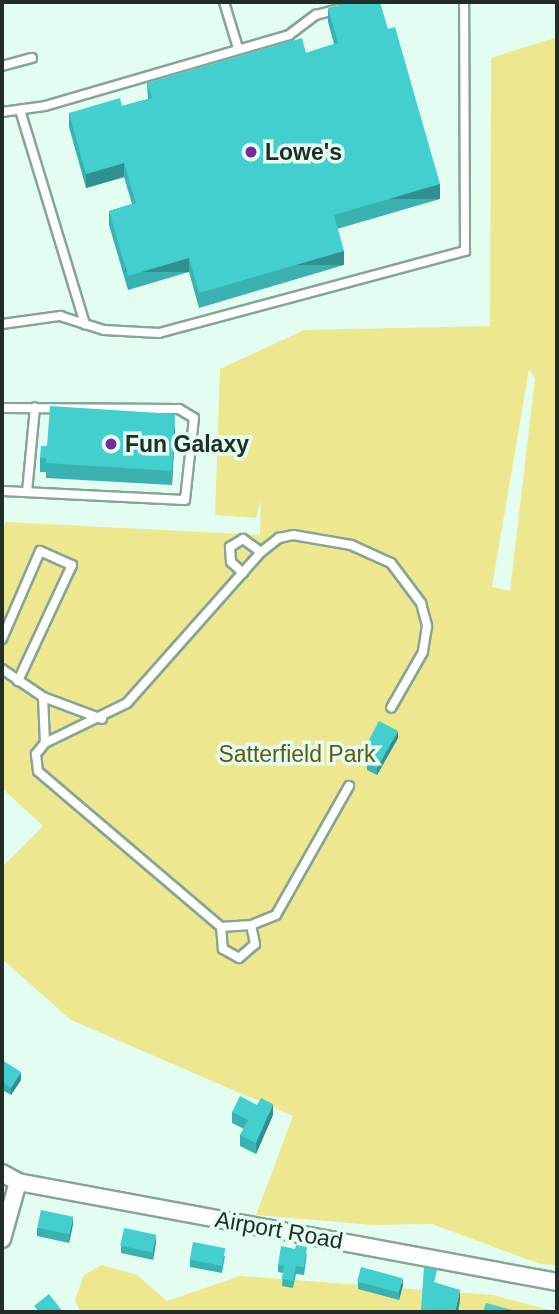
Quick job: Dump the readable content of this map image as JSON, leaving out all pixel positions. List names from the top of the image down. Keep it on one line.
{"streets":{"street":["Airport Road"]},"parks":["Satterfield Park"],"places":["Lowe's","Fun Galaxy"]}
